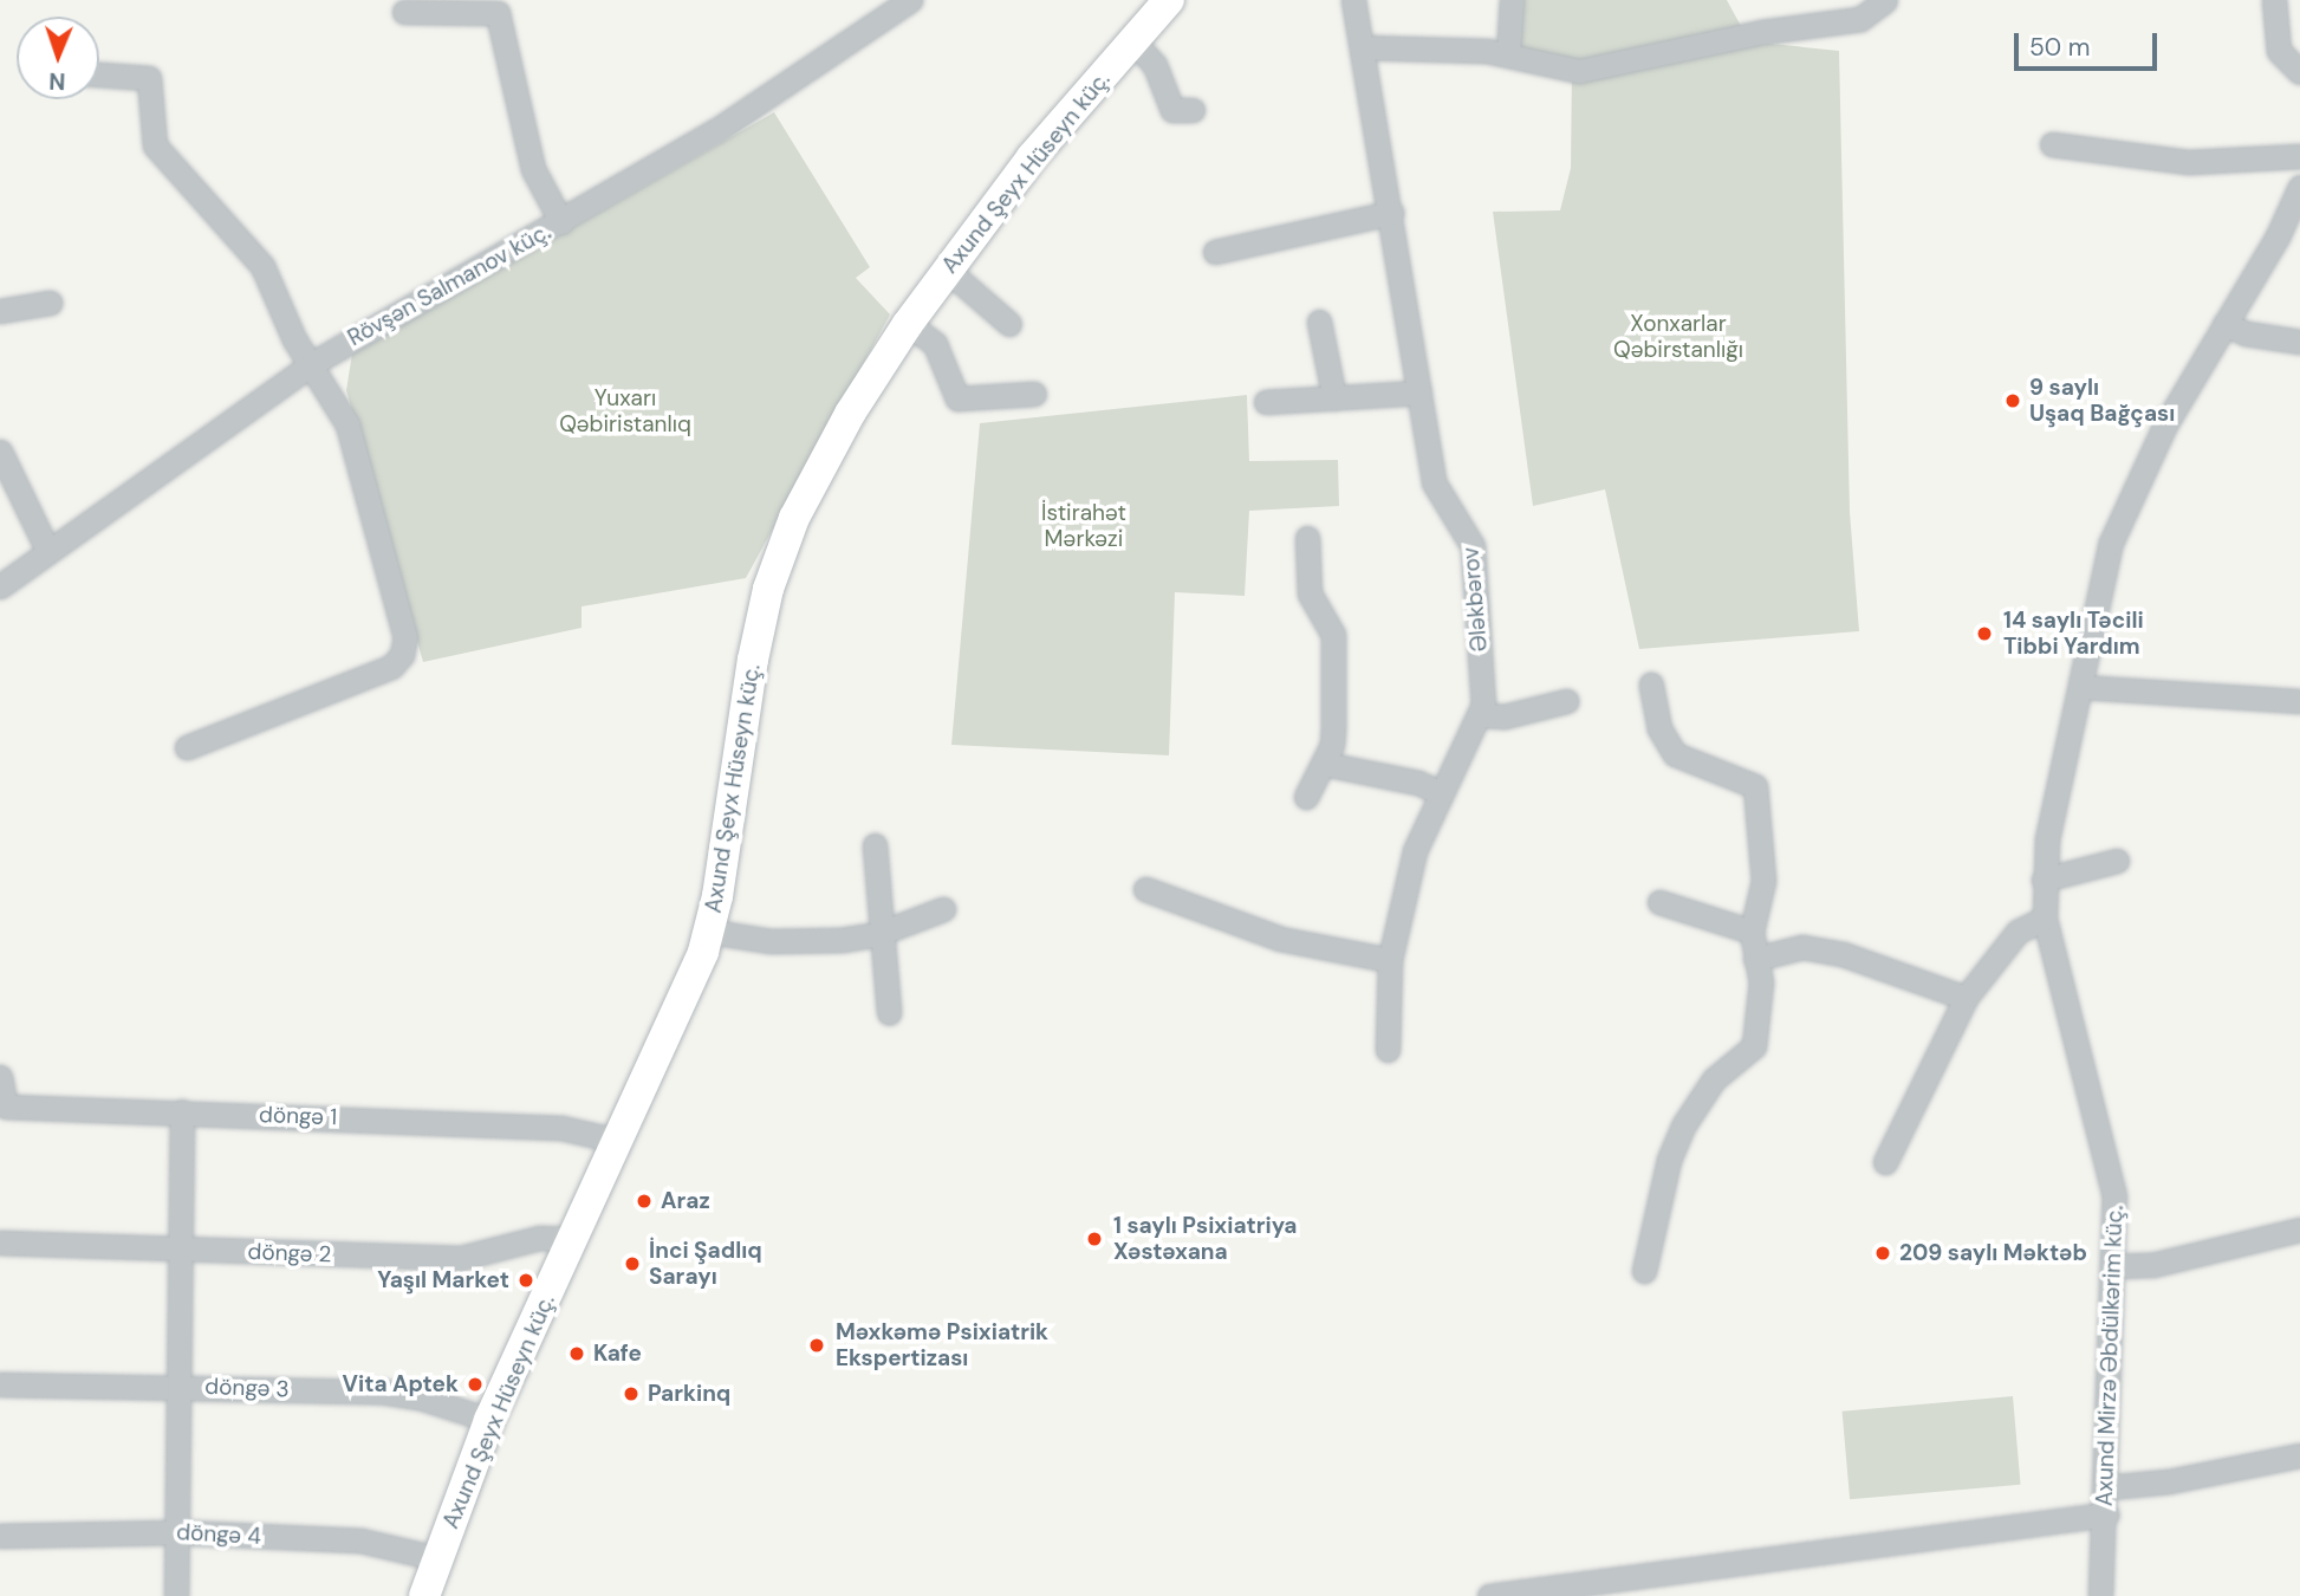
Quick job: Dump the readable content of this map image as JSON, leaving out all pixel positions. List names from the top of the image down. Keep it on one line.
{"streets":{"main road":["Axund Şeyx Hüseyn küç."],"street":["Rövşən Salmanov küç.","Ələkbərov","döngə 1","döngə 2","Axund Mirzə Əbdülkərim küç.","döngə 3","döngə 4"]},"crossings":[["Axund Şeyx Hüseyn küç.","döngə 1"],["Axund Şeyx Hüseyn küç.","döngə 2"],["Axund Şeyx Hüseyn küç.","döngə 3"],["Axund Şeyx Hüseyn küç.","döngə 4"]],"parks":["Xonxarlar Qəbirstanlığı","Yuxarı Qəbiristanlıq","İstirahət Mərkəzi"],"places":["9 saylı Uşaq Bağçası","14 saylı Təcili Tibbi Yardım","Araz","1 saylı Psixiatriya Xəstəxana","209 saylı Məktəb","İnci Şadlıq Sarayı","Yaşıl Market","Məxkəmə Psixiatrik Ekspertizası","Kafe","Vita Aptek","Parkinq"],"scale_bar":"50 m","north":"bottom"}
